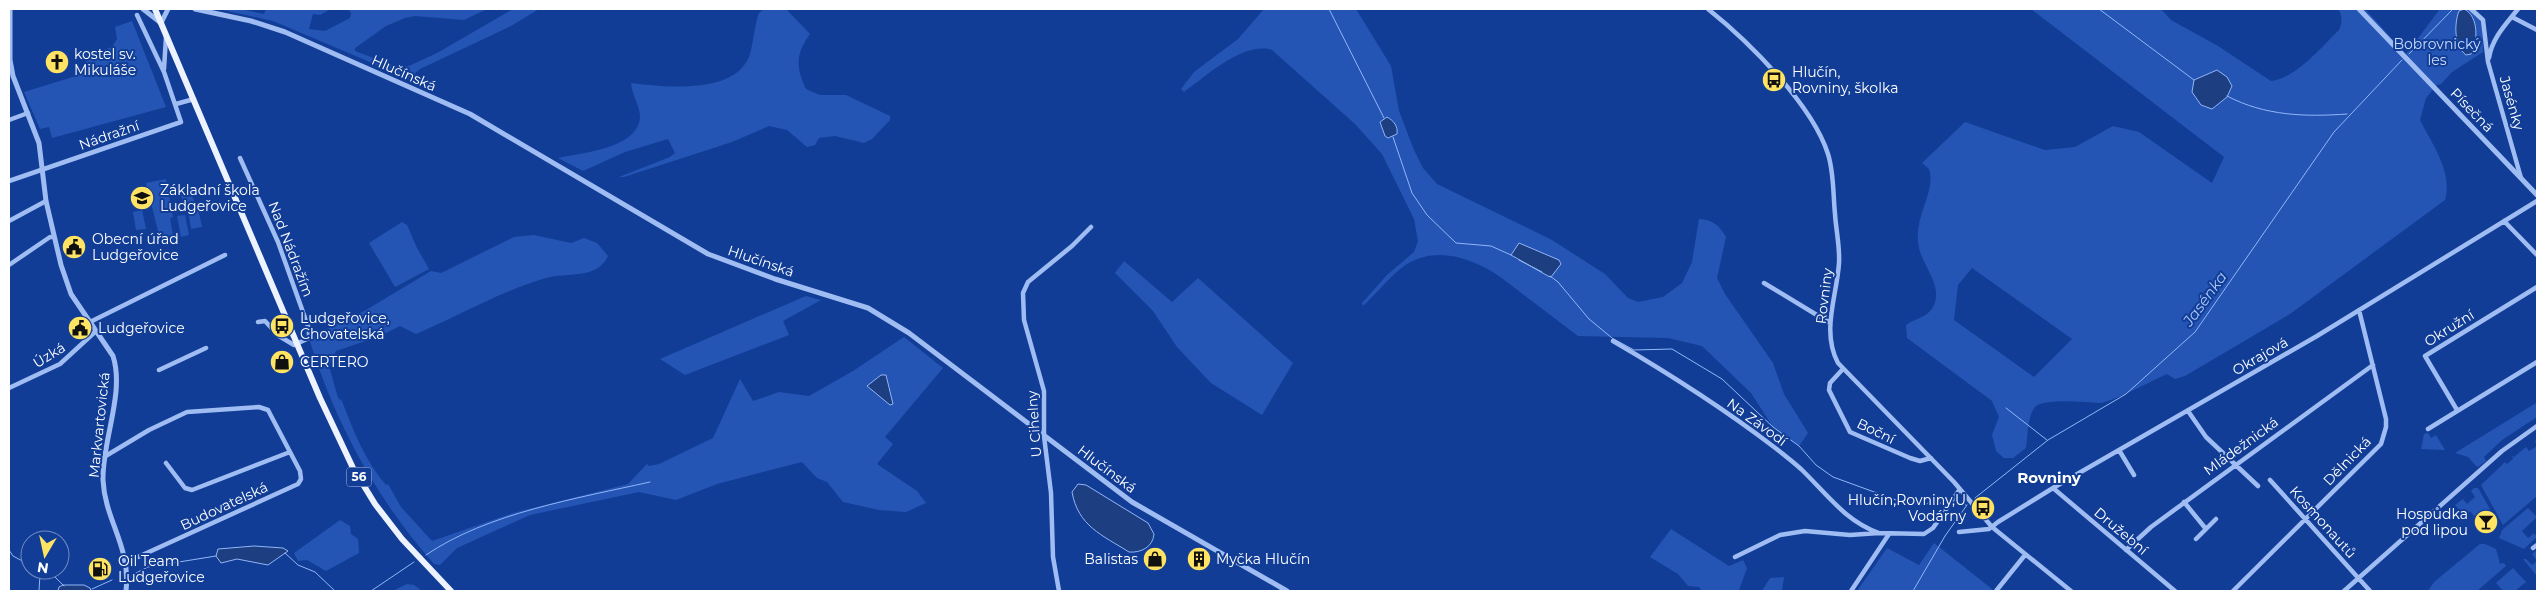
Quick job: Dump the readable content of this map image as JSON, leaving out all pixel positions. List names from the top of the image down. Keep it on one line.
{"streets":{"main road":["56"],"street":["Hlučínská","Jasénky","Písečná","Nádražní","Nad Nádražím","Rovniny","Okružní","Úzká","Okrajová","Na Závodí","U Cihelny","Markvartovická","Boční","Mládežnická","Dělnická","Budovatelská","Kosmonautů","Družební"]},"crossings":[["Hlučínská","U Cihelny"],["Jasénky","Písečná"],["Nádražní","Markvartovická"],["Nad Nádražím","56"],["Rovniny","Okrajová"],["Rovniny","Na Závodí"],["Rovniny","Boční"],["Úzká","Markvartovická"],["Okrajová","Dělnická"],["Okrajová","Družební"],["Markvartovická","Budovatelská"],["Mládežnická","Dělnická"],["Mládežnická","Družební"],["Dělnická","Kosmonautů"]],"districts":["Rovniny"],"water":["Jasénka"],"parks":["Bobrovnický les"],"places":{"church":["kostel sv. Mikuláše"],"bus stop":["Hlučín, Rovniny, školka","Ludgeřovice, Chovatelská","Hlučín,Rovniny,U Vodárny"],"school or university":["Základní škola Ludgeřovice"],"public building":["Obecní úřad Ludgeřovice","Ludgeřovice"],"shop":["CERTERO","Balistas"],"bar":["Hospůdka pod lipou"],"building":["Myčka Hlučín"],"fuel station":["Oil Team Ludgeřovice"]},"north":"bottom"}
